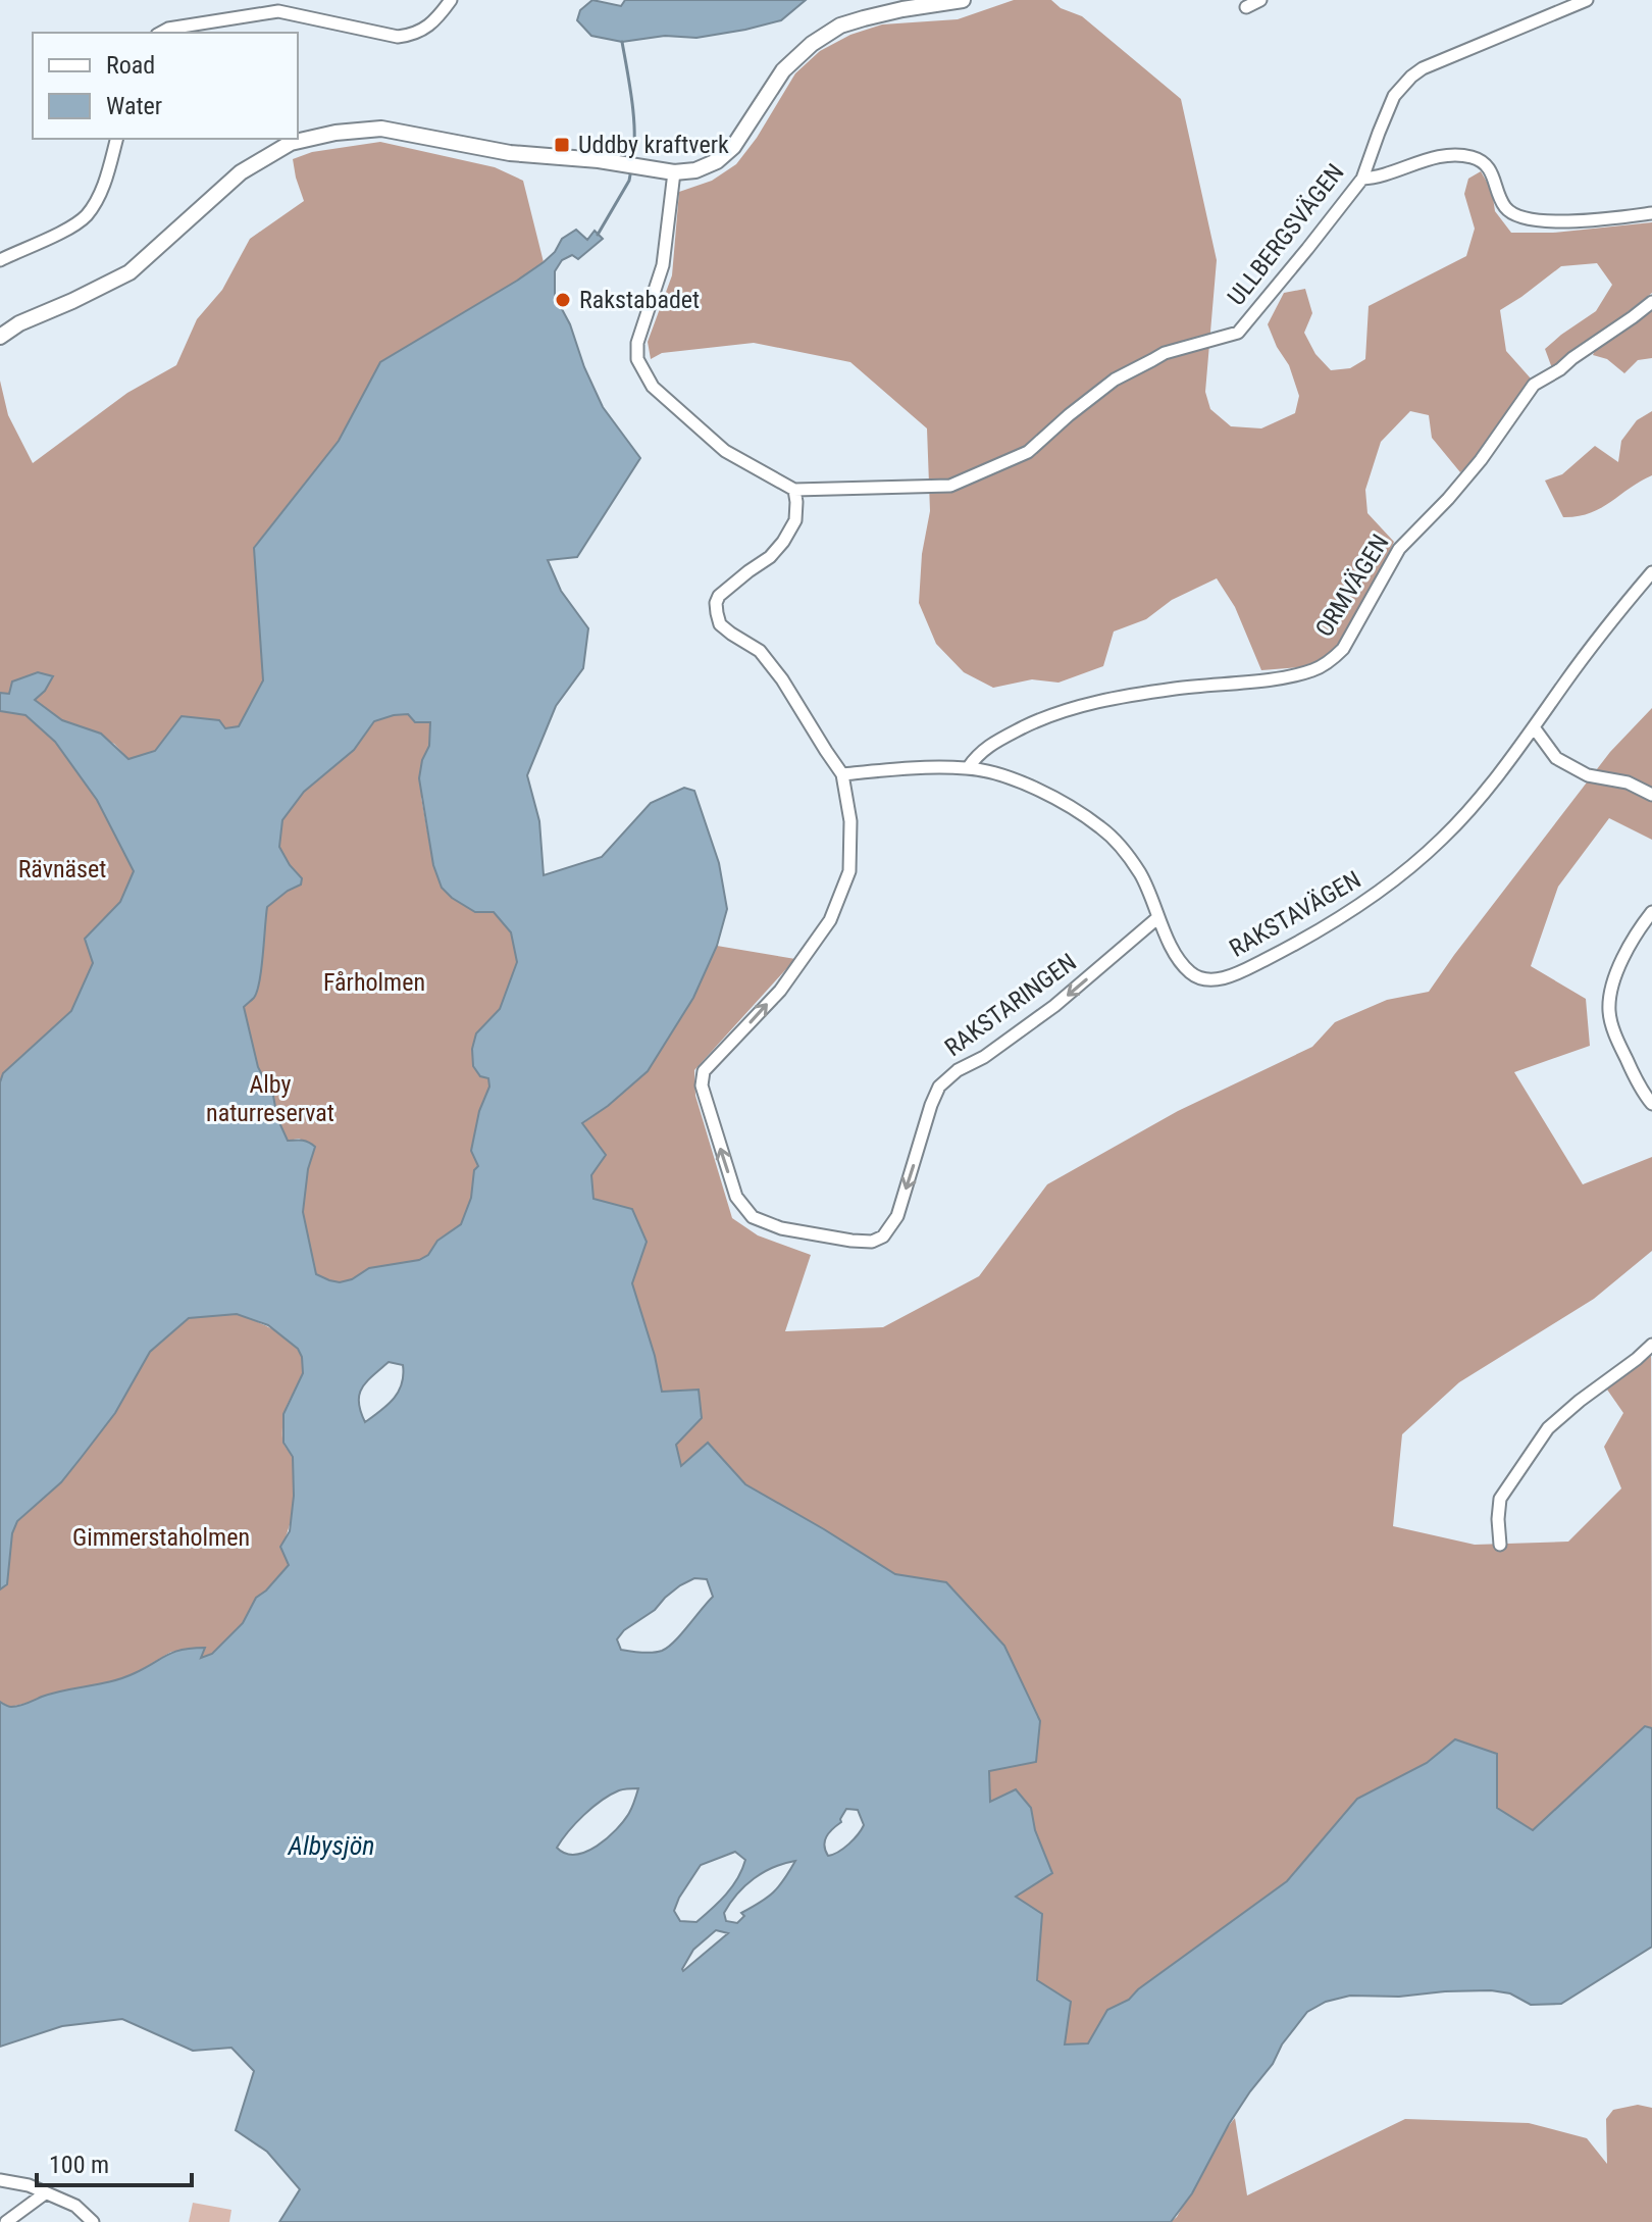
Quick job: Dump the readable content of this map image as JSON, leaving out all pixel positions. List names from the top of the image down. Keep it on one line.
{"streets":{"street":["ULLBERGSVÄGEN","ORMVÄGEN","RAKSTAVÄGEN","RAKSTARINGEN"]},"crossings":[["ORMVÄGEN","RAKSTAVÄGEN"],["RAKSTAVÄGEN","RAKSTARINGEN"]],"water":["Albysjön"],"parks":["Rävnäset","Fårholmen","Alby naturreservat","Gimmerstaholmen"],"places":{"transit":["Uddby kraftverk"],"other":["Rakstabadet"]},"legend":["Road","Water"],"scale_bar":"100 m"}
